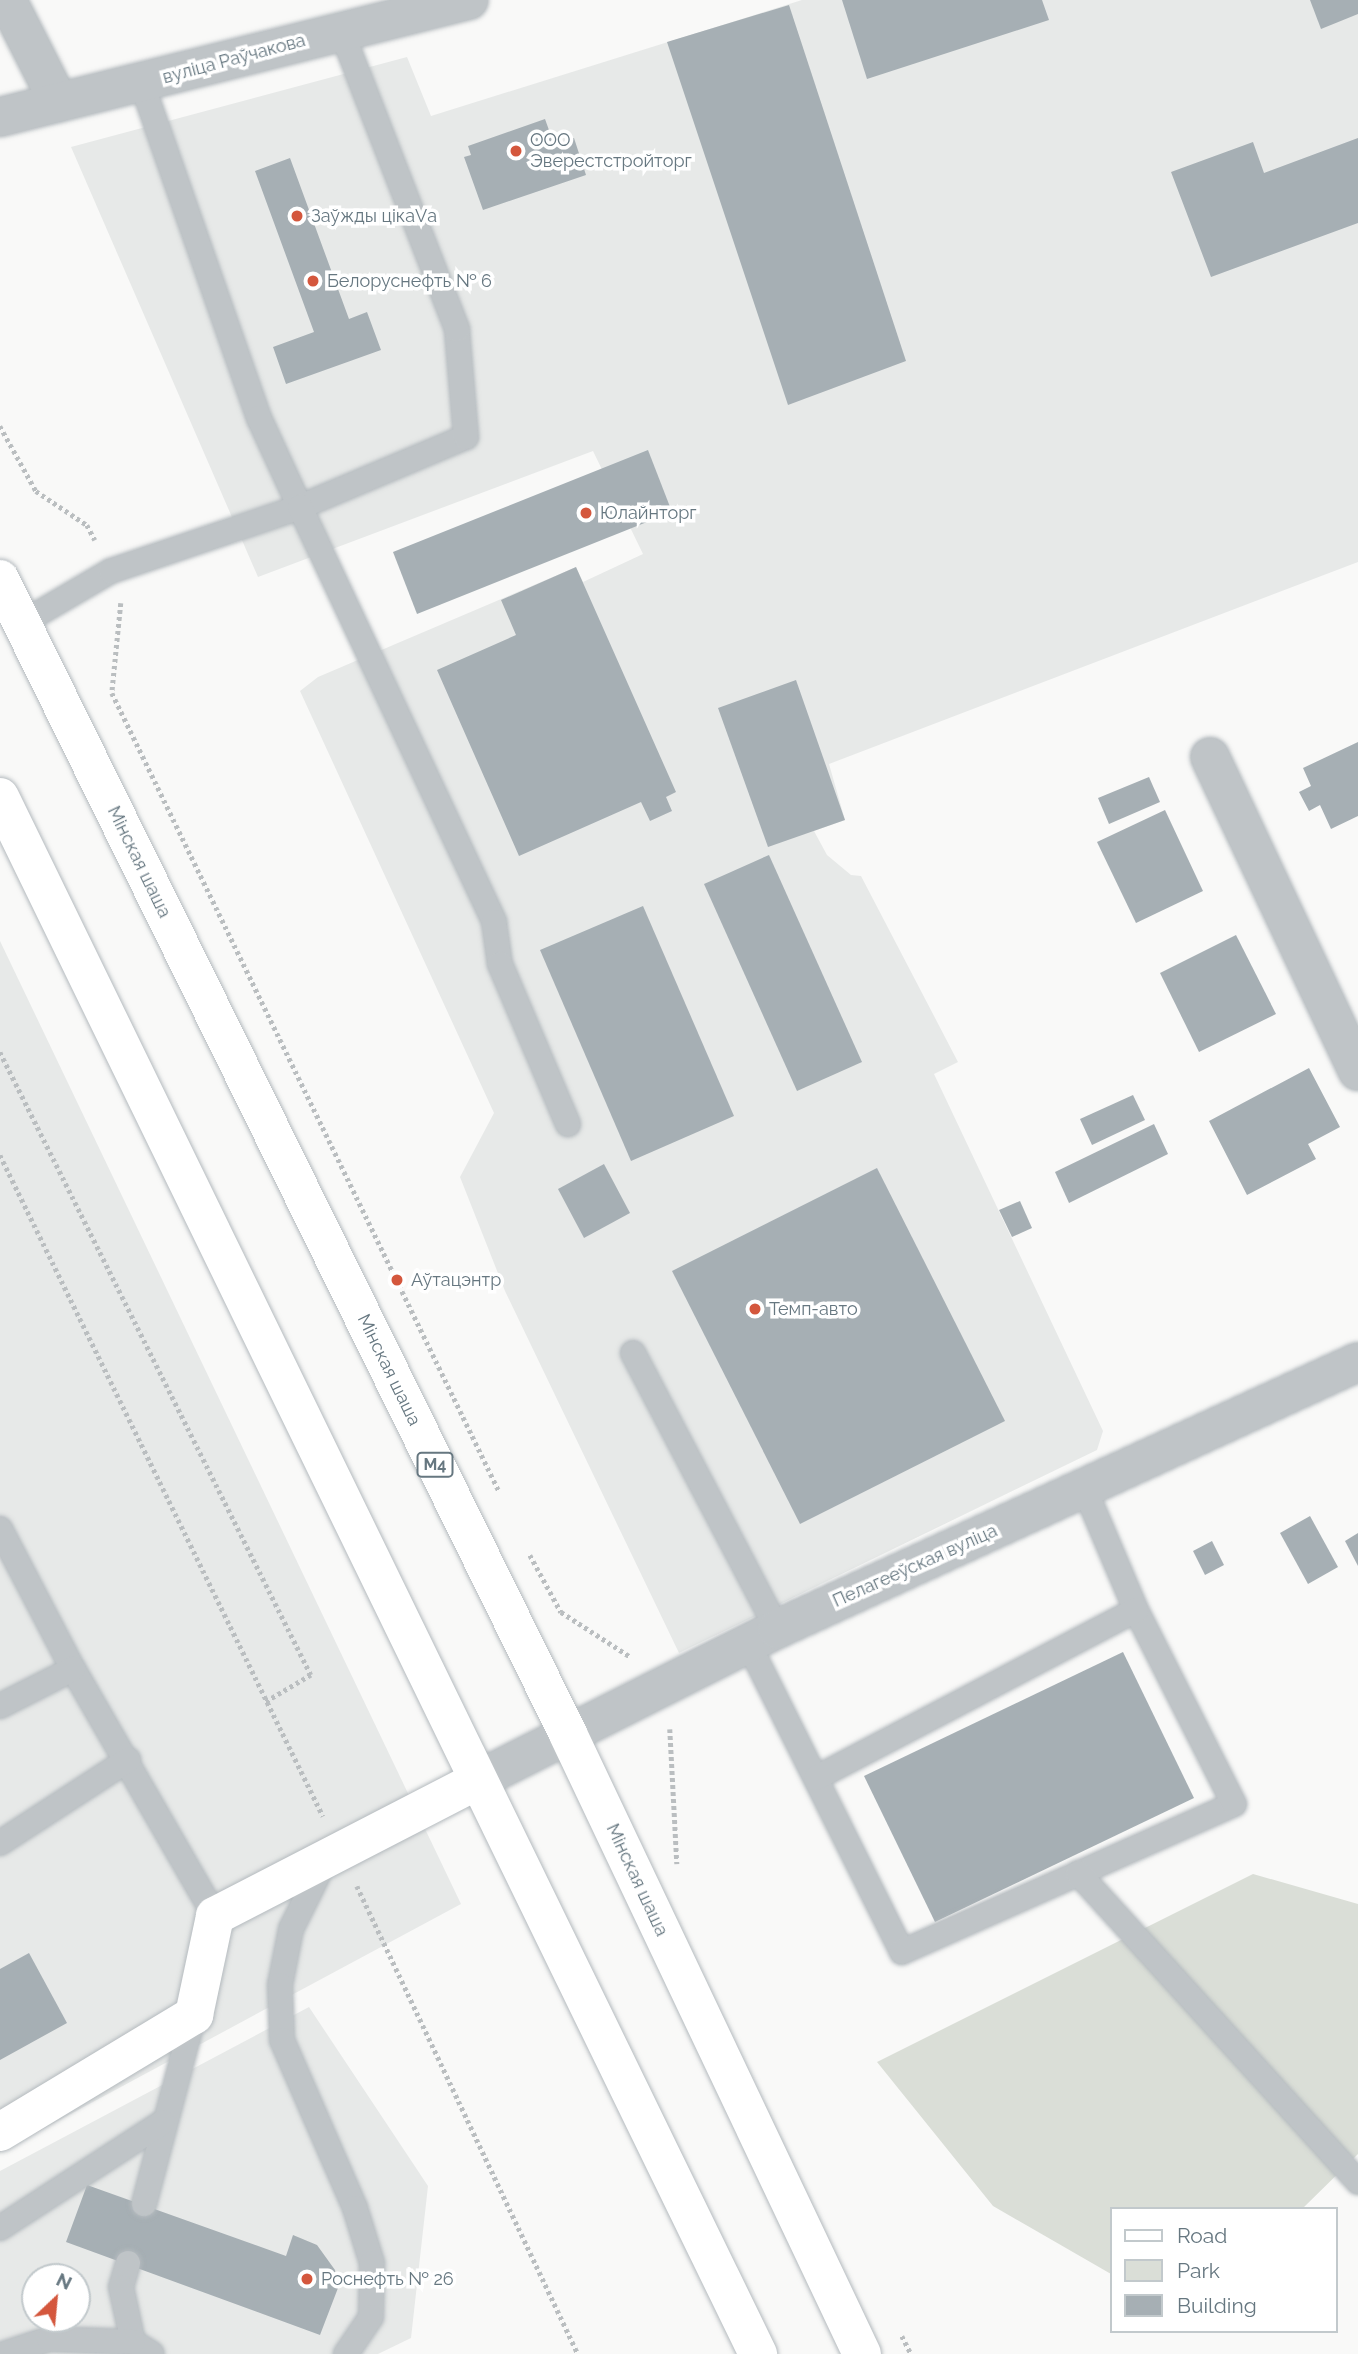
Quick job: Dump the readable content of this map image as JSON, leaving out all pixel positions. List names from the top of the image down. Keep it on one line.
{"streets":{"main road":["Мінская шаша","М4"],"street":["вуліца Раўчакова","Пелагееўская вуліца"]},"crossings":[["Мінская шаша","Пелагееўская вуліца"]],"places":["ООО Эверестстройторг","Заўжды цікаVа","Белоруснефть № 6","Юлайнторг","Аўтацэнтр","Темп-авто","Роснефть № 26"],"legend":["Road","Park","Building"],"north":"top right"}
